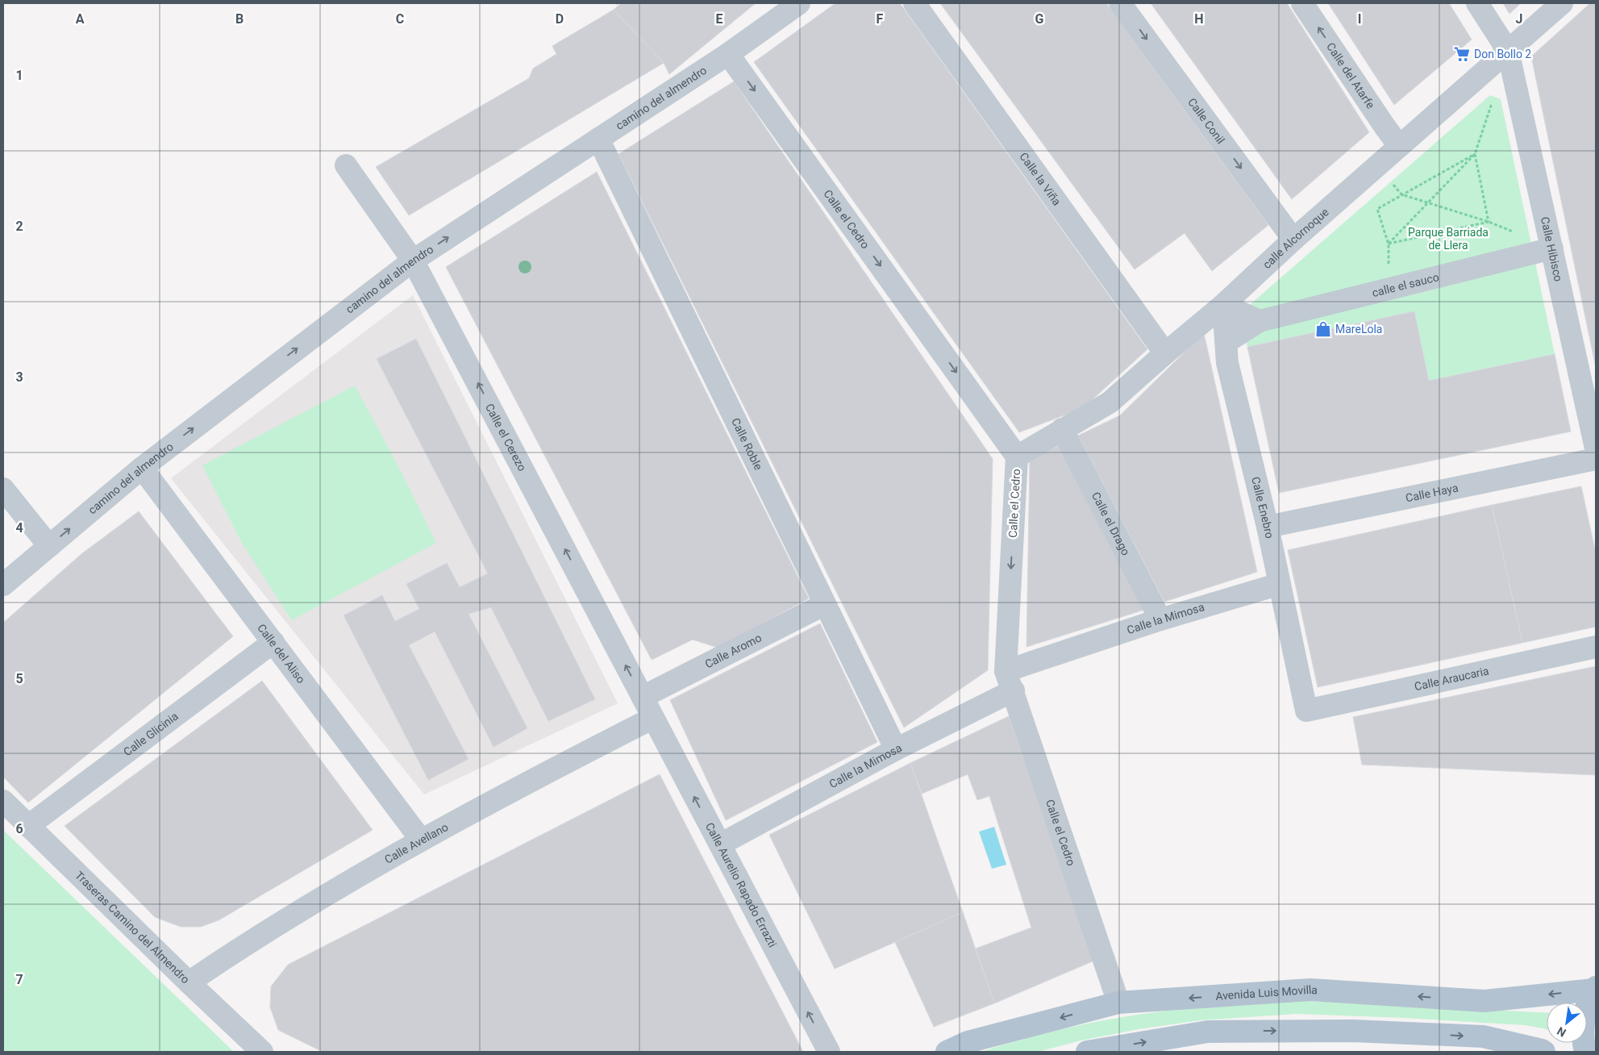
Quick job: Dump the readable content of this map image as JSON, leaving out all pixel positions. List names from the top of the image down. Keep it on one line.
{"streets":{"main road":["Avenida Luis Movilla"],"street":["Calle del Atarfe","camino del almendro","Calle Conil","Calle la Viña","Calle el Cedro","calle Alcornoque","Calle Hibisco","calle el sauco","Calle el Cerezo","Calle Roble","Calle Haya","Calle Enebro","Calle el Drago","Calle la Mimosa","Calle Aromo","Calle del Aliso","Calle Araucaria","Calle Glicinia","Calle Avellano","Calle Aurelio Rapado Errazti","Traseras Camino del Almendro"]},"crossings":[["Calle del Atarfe","calle Alcornoque"],["camino del almendro","Calle el Cedro"],["camino del almendro","Calle el Cerezo"],["camino del almendro","Calle Roble"],["camino del almendro","Calle del Aliso"],["Calle Conil","calle Alcornoque"],["Calle la Viña","calle Alcornoque"],["Calle el Cedro","calle Alcornoque"],["Calle el Cedro","Calle la Mimosa"],["Calle el Cedro","Avenida Luis Movilla"],["calle Alcornoque","Calle Hibisco"],["calle Alcornoque","Calle Enebro"],["calle Alcornoque","Calle el Drago"],["Calle Hibisco","calle el sauco"],["calle el sauco","Calle Enebro"],["Calle el Cerezo","Calle Aromo"],["Calle el Cerezo","Calle Avellano"],["Calle el Cerezo","Calle Aurelio Rapado Errazti"],["Calle Roble","Calle la Mimosa"],["Calle Roble","Calle Aromo"],["Calle Haya","Calle Enebro"],["Calle Enebro","Calle la Mimosa"],["Calle Enebro","Calle Araucaria"],["Calle el Drago","Calle la Mimosa"],["Calle la Mimosa","Calle Aurelio Rapado Errazti"],["Calle del Aliso","Calle Glicinia"],["Calle del Aliso","Calle Avellano"],["Calle Glicinia","Traseras Camino del Almendro"],["Calle Avellano","Calle Aurelio Rapado Errazti"],["Calle Avellano","Traseras Camino del Almendro"]],"one_way":["camino del almendro","Calle Conil","Calle el Cedro","Calle el Cerezo","Calle Aurelio Rapado Errazti"],"parks":["Parque Barriada de Llera"],"places":{"supermarket":["Don Bollo 2"],"shop":["MareLola"]},"north":"bottom left","grid":{"columns":["A","B","C","D","E","F","G","H","I","J"],"rows":["1","2","3","4","5","6","7"]}}
